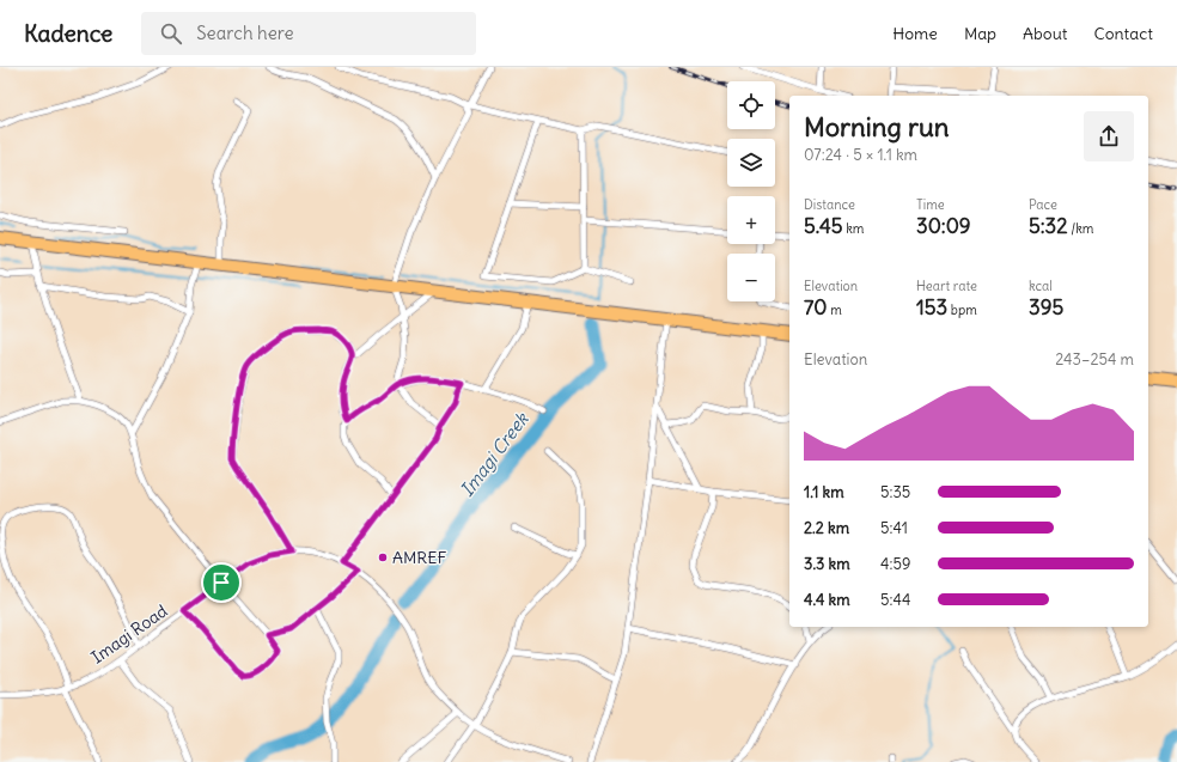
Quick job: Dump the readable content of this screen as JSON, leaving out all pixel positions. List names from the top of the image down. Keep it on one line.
{"streets":{"street":["Imagi Road"]},"water":["Imagi Creek"],"places":["AMREF"],"page":{"header":"Kadence","search":"Search here","nav":["Home","Map","About","Contact"],"map_buttons":["+","−"],"heading":["Morning run","07:24 · 5 × 1.1 km"],"stats":[["Distance","5.45 km"],["Time","30:09"],["Pace","5:32 /km"],["Elevation","70 m"],["Heart rate","153 bpm"],["kcal","395"]],"chart":["Elevation","243–254 m"],"list":[{"name":"1.1 km","note":"5:35"},{"name":"2.2 km","note":"5:41"},{"name":"3.3 km","note":"4:59"},{"name":"4.4 km","note":"5:44"}]}}
